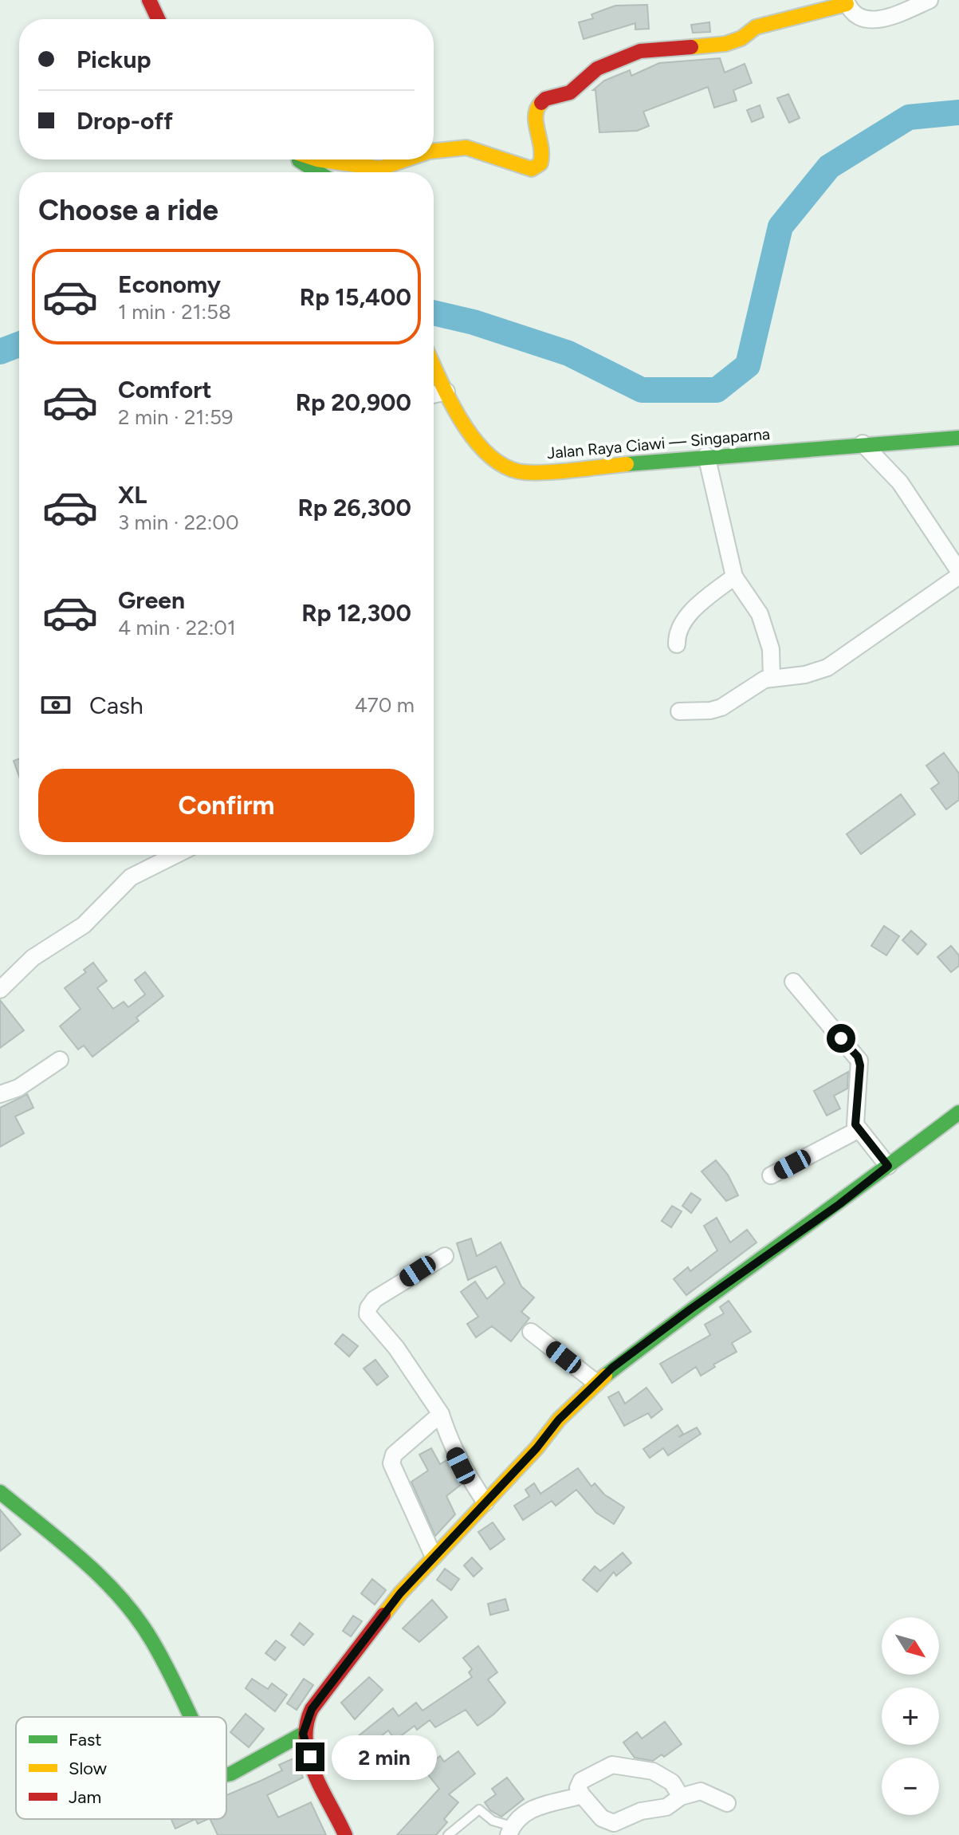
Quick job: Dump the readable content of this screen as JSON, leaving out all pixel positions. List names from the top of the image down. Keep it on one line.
{"streets":{"street":["Jalan Raya Ciawi — Singaparna"]},"legend":["Fast","Slow","Jam"],"north":"bottom right","page":{"banner":["Pickup","Drop-off"],"heading":"Choose a ride","list":[{"name":"Economy","note":"1 min · 21:58","value":"Rp 15,400"},{"name":"Comfort","note":"2 min · 21:59","value":"Rp 20,900"},{"name":"XL","note":"3 min · 22:00","value":"Rp 26,300"},{"name":"Green","note":"4 min · 22:01","value":"Rp 12,300"}],"pay":["Cash","470 m"],"buttons":"Confirm","map_buttons":["+","−"],"bubble":"2 min"}}
